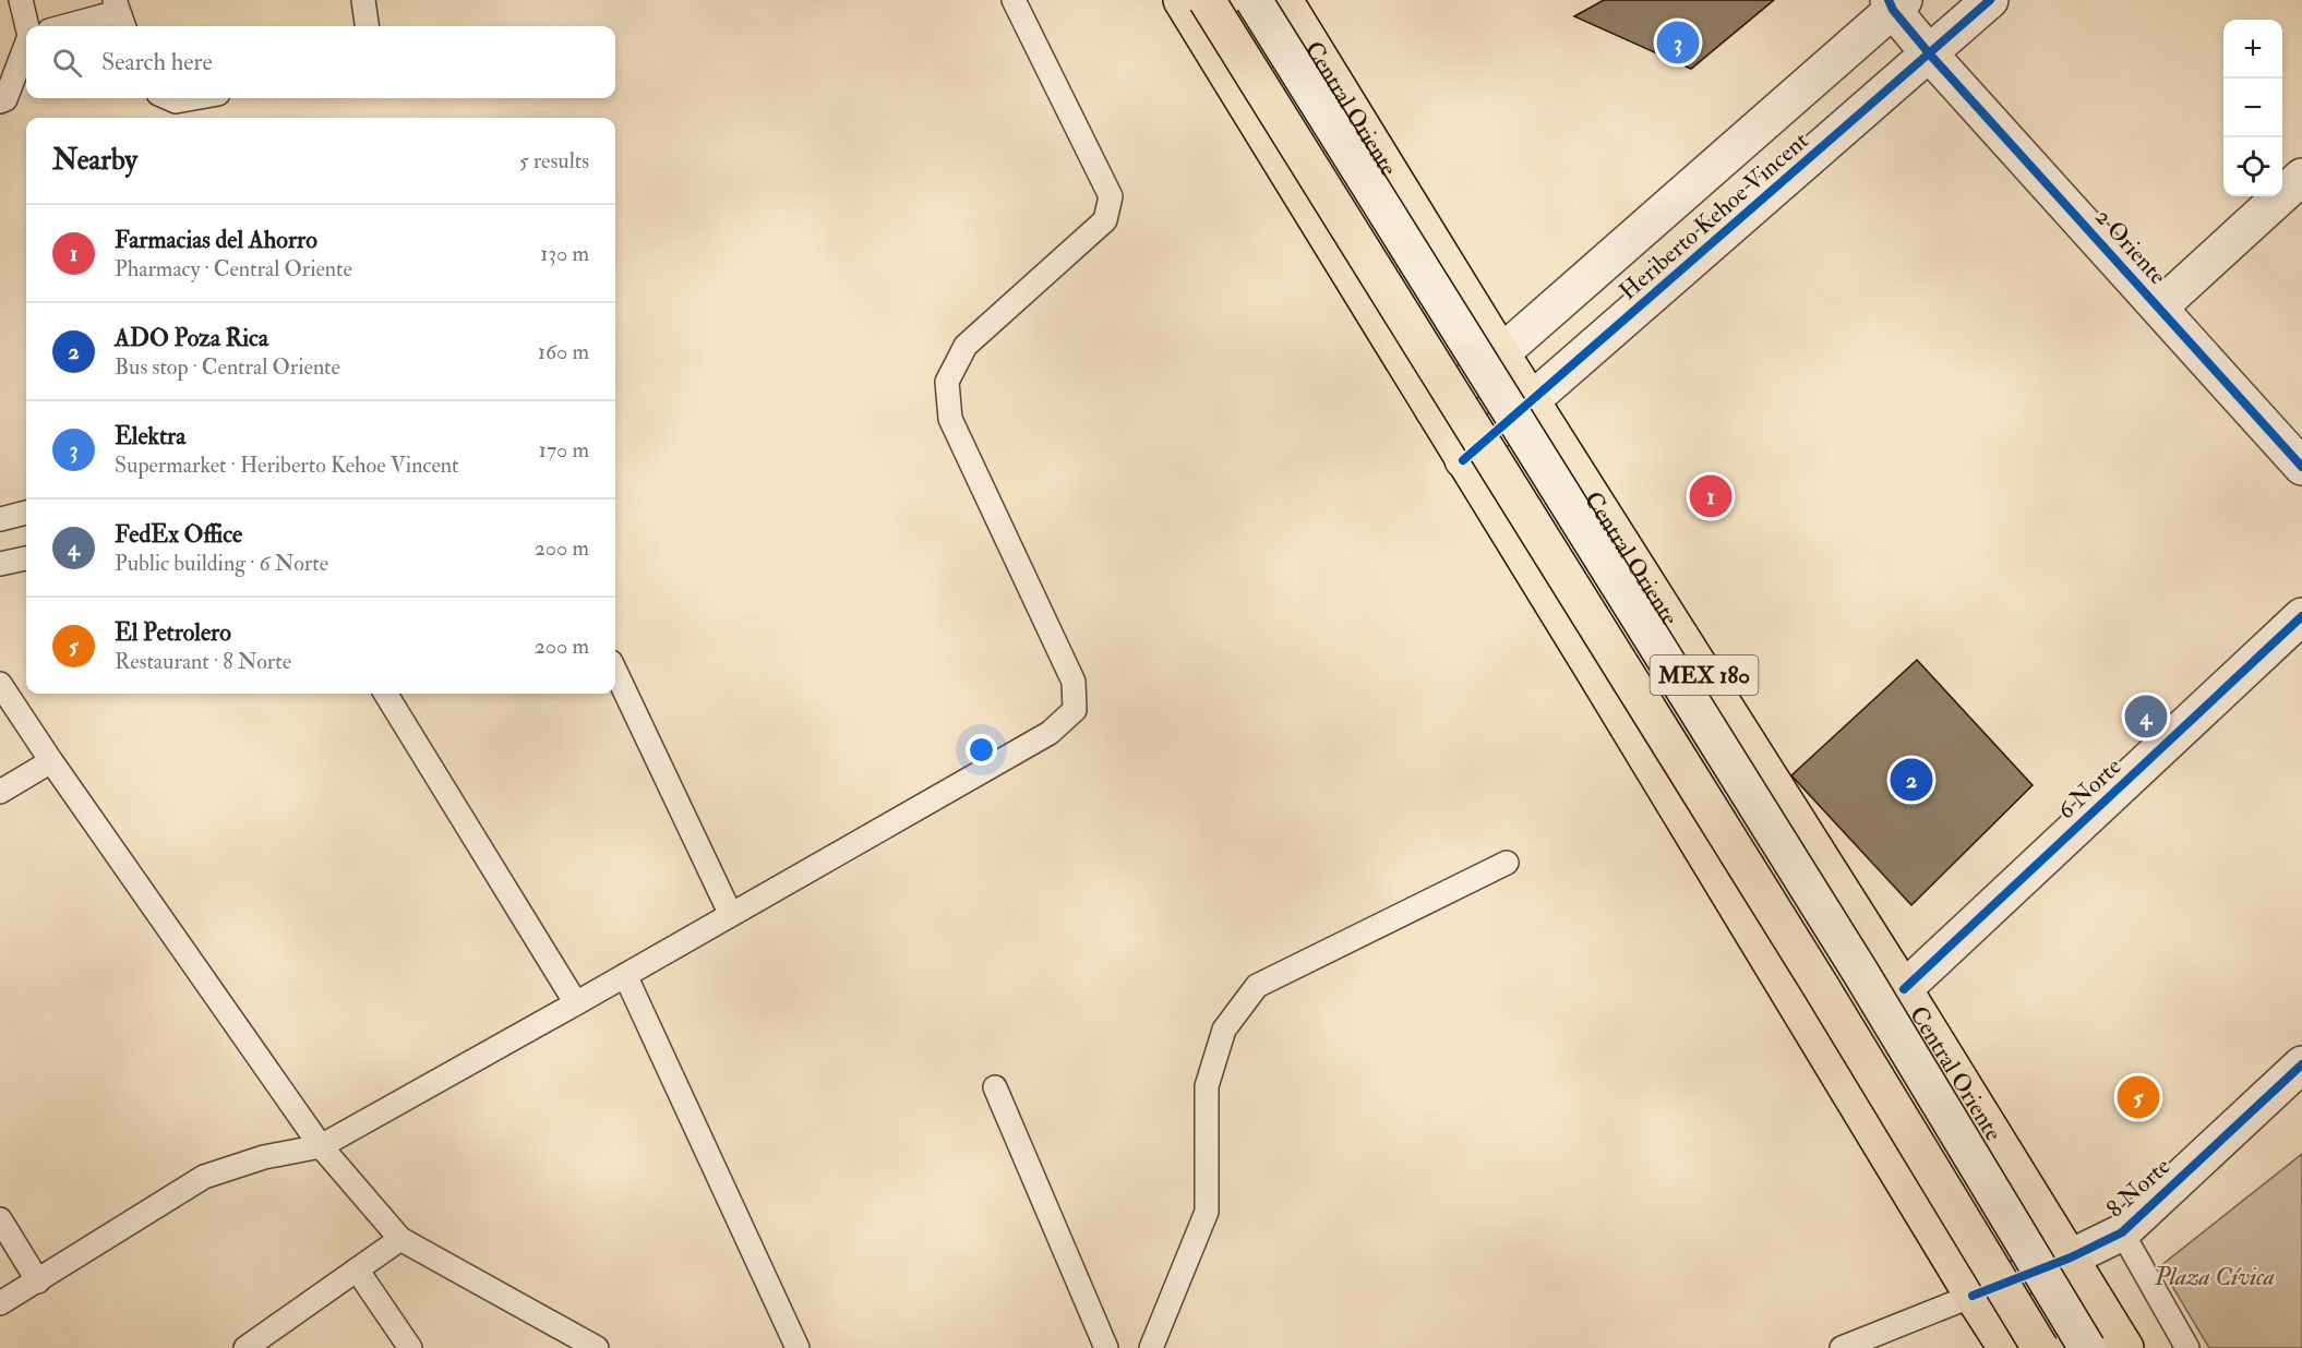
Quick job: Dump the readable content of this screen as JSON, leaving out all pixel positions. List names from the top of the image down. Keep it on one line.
{"streets":{"main road":["Central Oriente","MEX 180"],"street":["Heriberto Kehoe Vincent","2 Oriente","6 Norte","8 Norte"]},"crossings":[["Central Oriente","Heriberto Kehoe Vincent"],["Central Oriente","6 Norte"],["Central Oriente","8 Norte"],["Heriberto Kehoe Vincent","2 Oriente"],["Heriberto Kehoe Vincent","MEX 180"],["MEX 180","8 Norte"]],"parks":["Plaza Cívica"],"page":{"pins":["3","1","4","2","5"],"map_buttons":["+","−"],"search":"Search here","heading":["Nearby","5 results"],"list":[{"mark":"1","name":"Farmacias del Ahorro","note":"Pharmacy · Central Oriente","value":"130 m"},{"mark":"2","name":"ADO Poza Rica","note":"Bus stop · Central Oriente","value":"160 m"},{"mark":"3","name":"Elektra","note":"Supermarket · Heriberto Kehoe Vincent","value":"170 m"},{"mark":"4","name":"FedEx Office","note":"Public building · 6 Norte","value":"200 m"},{"mark":"5","name":"El Petrolero","note":"Restaurant · 8 Norte","value":"200 m"}]}}
